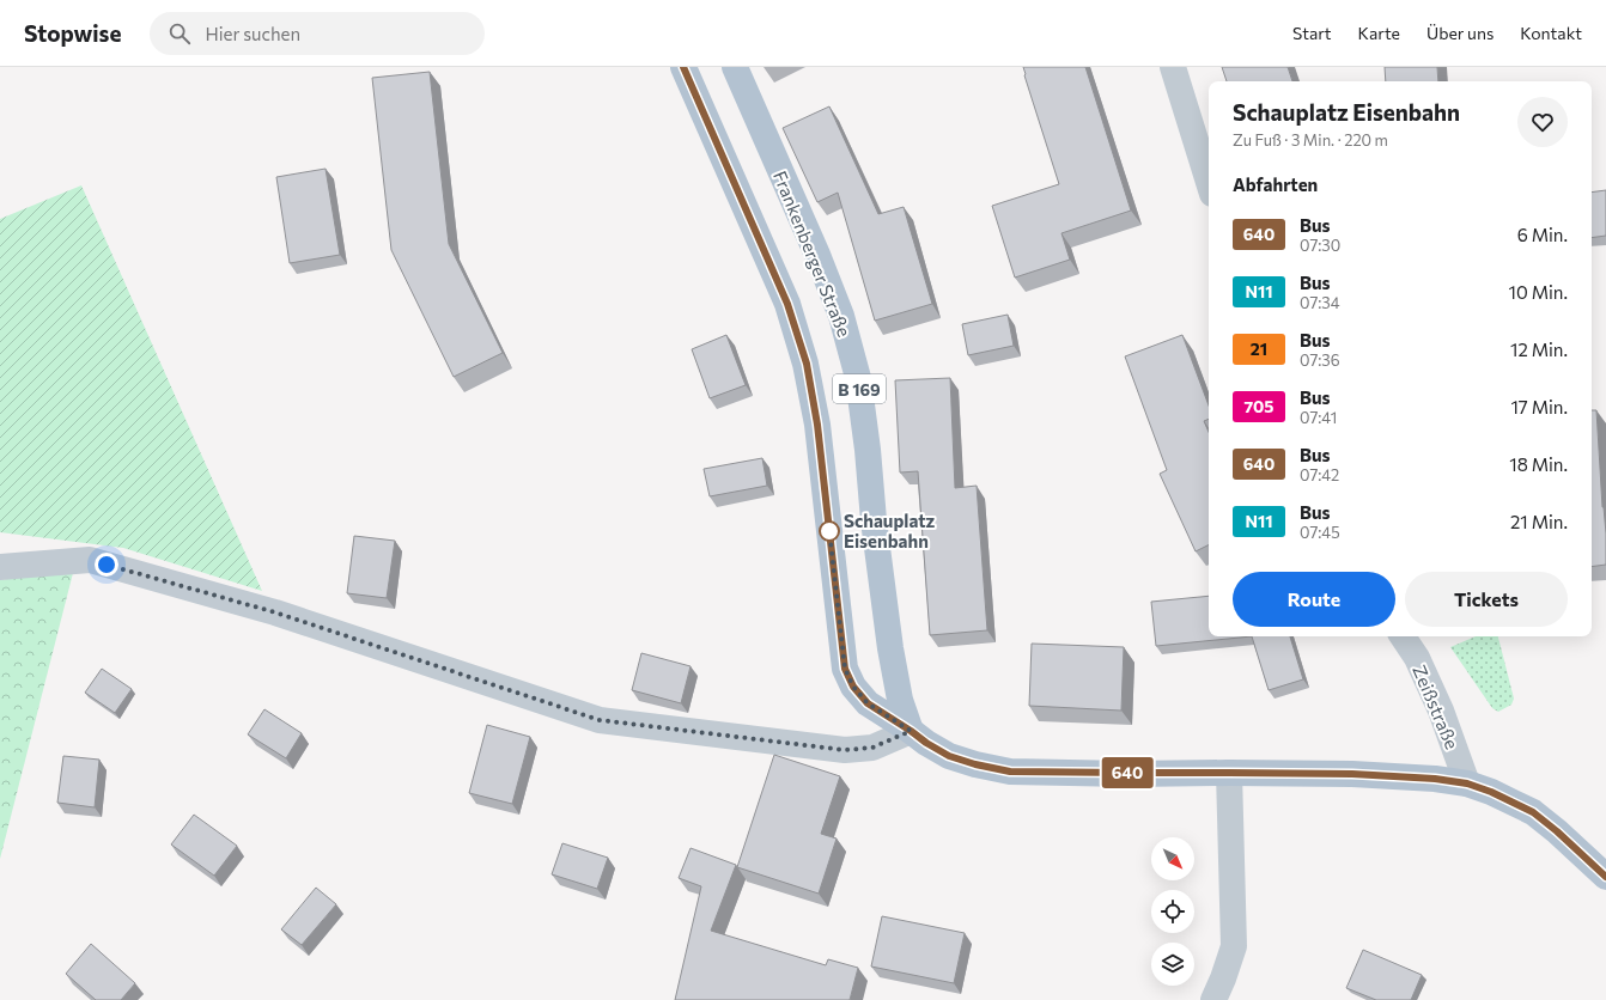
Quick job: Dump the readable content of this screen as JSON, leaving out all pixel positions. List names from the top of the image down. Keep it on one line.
{"streets":{"main road":["Frankenberger Straße","B 169"],"street":["Zeißstraße"]},"crossings":[["Frankenberger Straße","B 169"],["B 169","Zeißstraße"]],"places":["Schauplatz Eisenbahn"],"lines":["bus line 640"],"north":"bottom right","page":{"header":"Stopwise","search":"Hier suchen","nav":["Start","Karte","Über uns","Kontakt"],"on_map":"640","heading":[["Schauplatz Eisenbahn","Zu Fuß · 3 Min. · 220 m"],"Abfahrten"],"list":[{"mark":"640","name":"Bus","note":"07:30","value":"6 Min."},{"mark":"N11","name":"Bus","note":"07:34","value":"10 Min."},{"mark":"21","name":"Bus","note":"07:36","value":"12 Min."},{"mark":"705","name":"Bus","note":"07:41","value":"17 Min."},{"mark":"640","name":"Bus","note":"07:42","value":"18 Min."},{"mark":"N11","name":"Bus","note":"07:45","value":"21 Min."}],"buttons":["Route","Tickets"]}}
